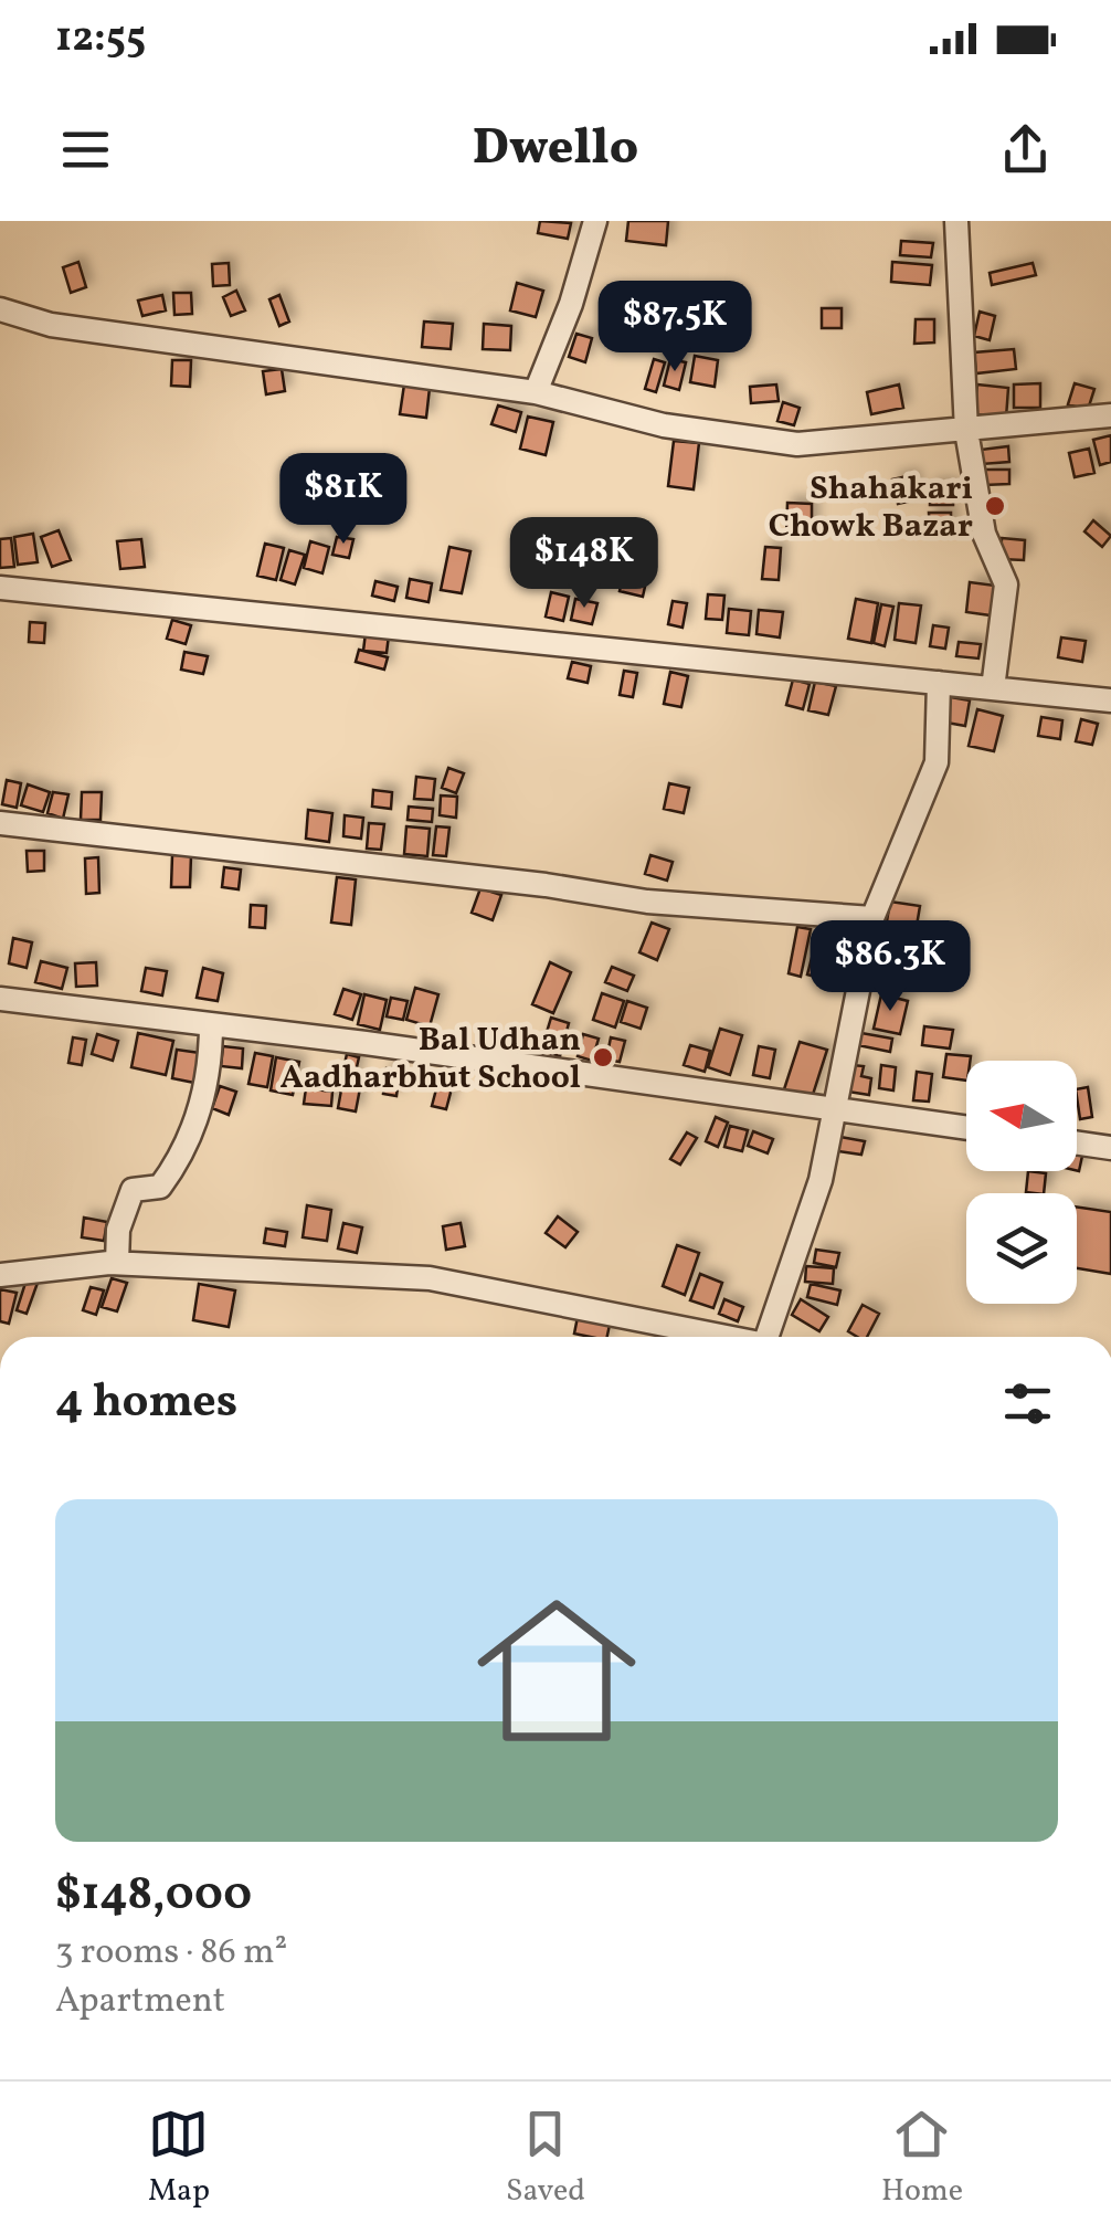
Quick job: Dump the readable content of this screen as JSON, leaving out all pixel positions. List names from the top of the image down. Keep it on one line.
{"places":["Shahakari Chowk Bazar","Bal Udhan Aadharbhut School"],"north":"left","page":{"status":"12:55","header":"Dwello","price":["$87.5K","$81K","$148K","$86.3K"],"heading":"4 homes","list":[{"name":"$148,000","note":"3 rooms · 86 m² · Apartment"}],"tabs":["Map","Saved","Home"]}}
